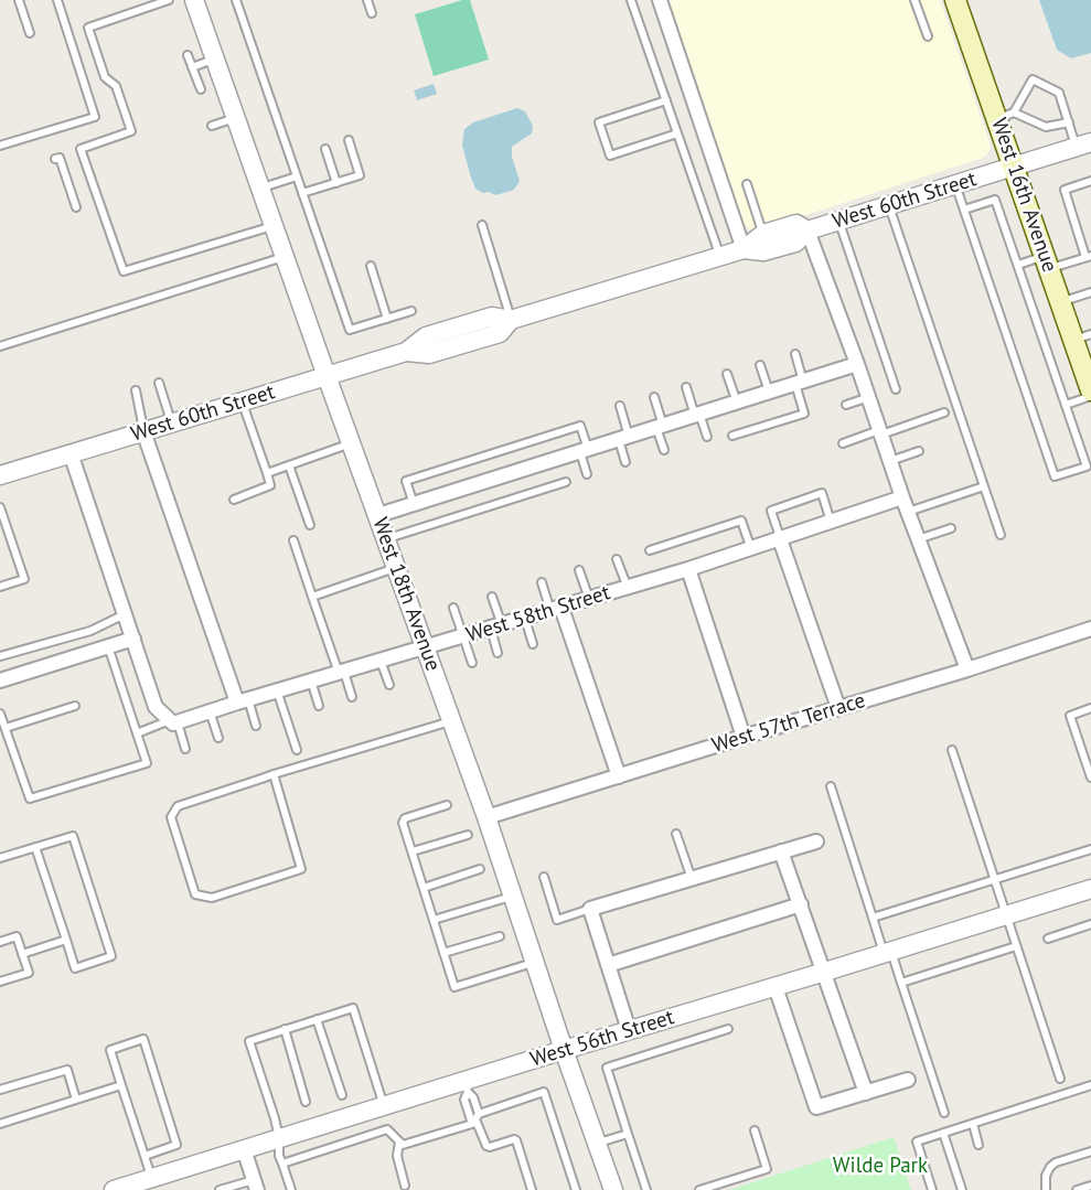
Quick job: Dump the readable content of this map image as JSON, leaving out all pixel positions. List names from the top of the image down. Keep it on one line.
{"streets":{"main road":["West 16th Avenue"],"street":["West 60th Street","West 18th Avenue","West 58th Street","West 57th Terrace","West 56th Street"]},"crossings":[["West 16th Avenue","West 60th Street"],["West 60th Street","West 18th Avenue"],["West 18th Avenue","West 58th Street"],["West 18th Avenue","West 57th Terrace"],["West 18th Avenue","West 56th Street"]],"parks":["Wilde Park"]}
